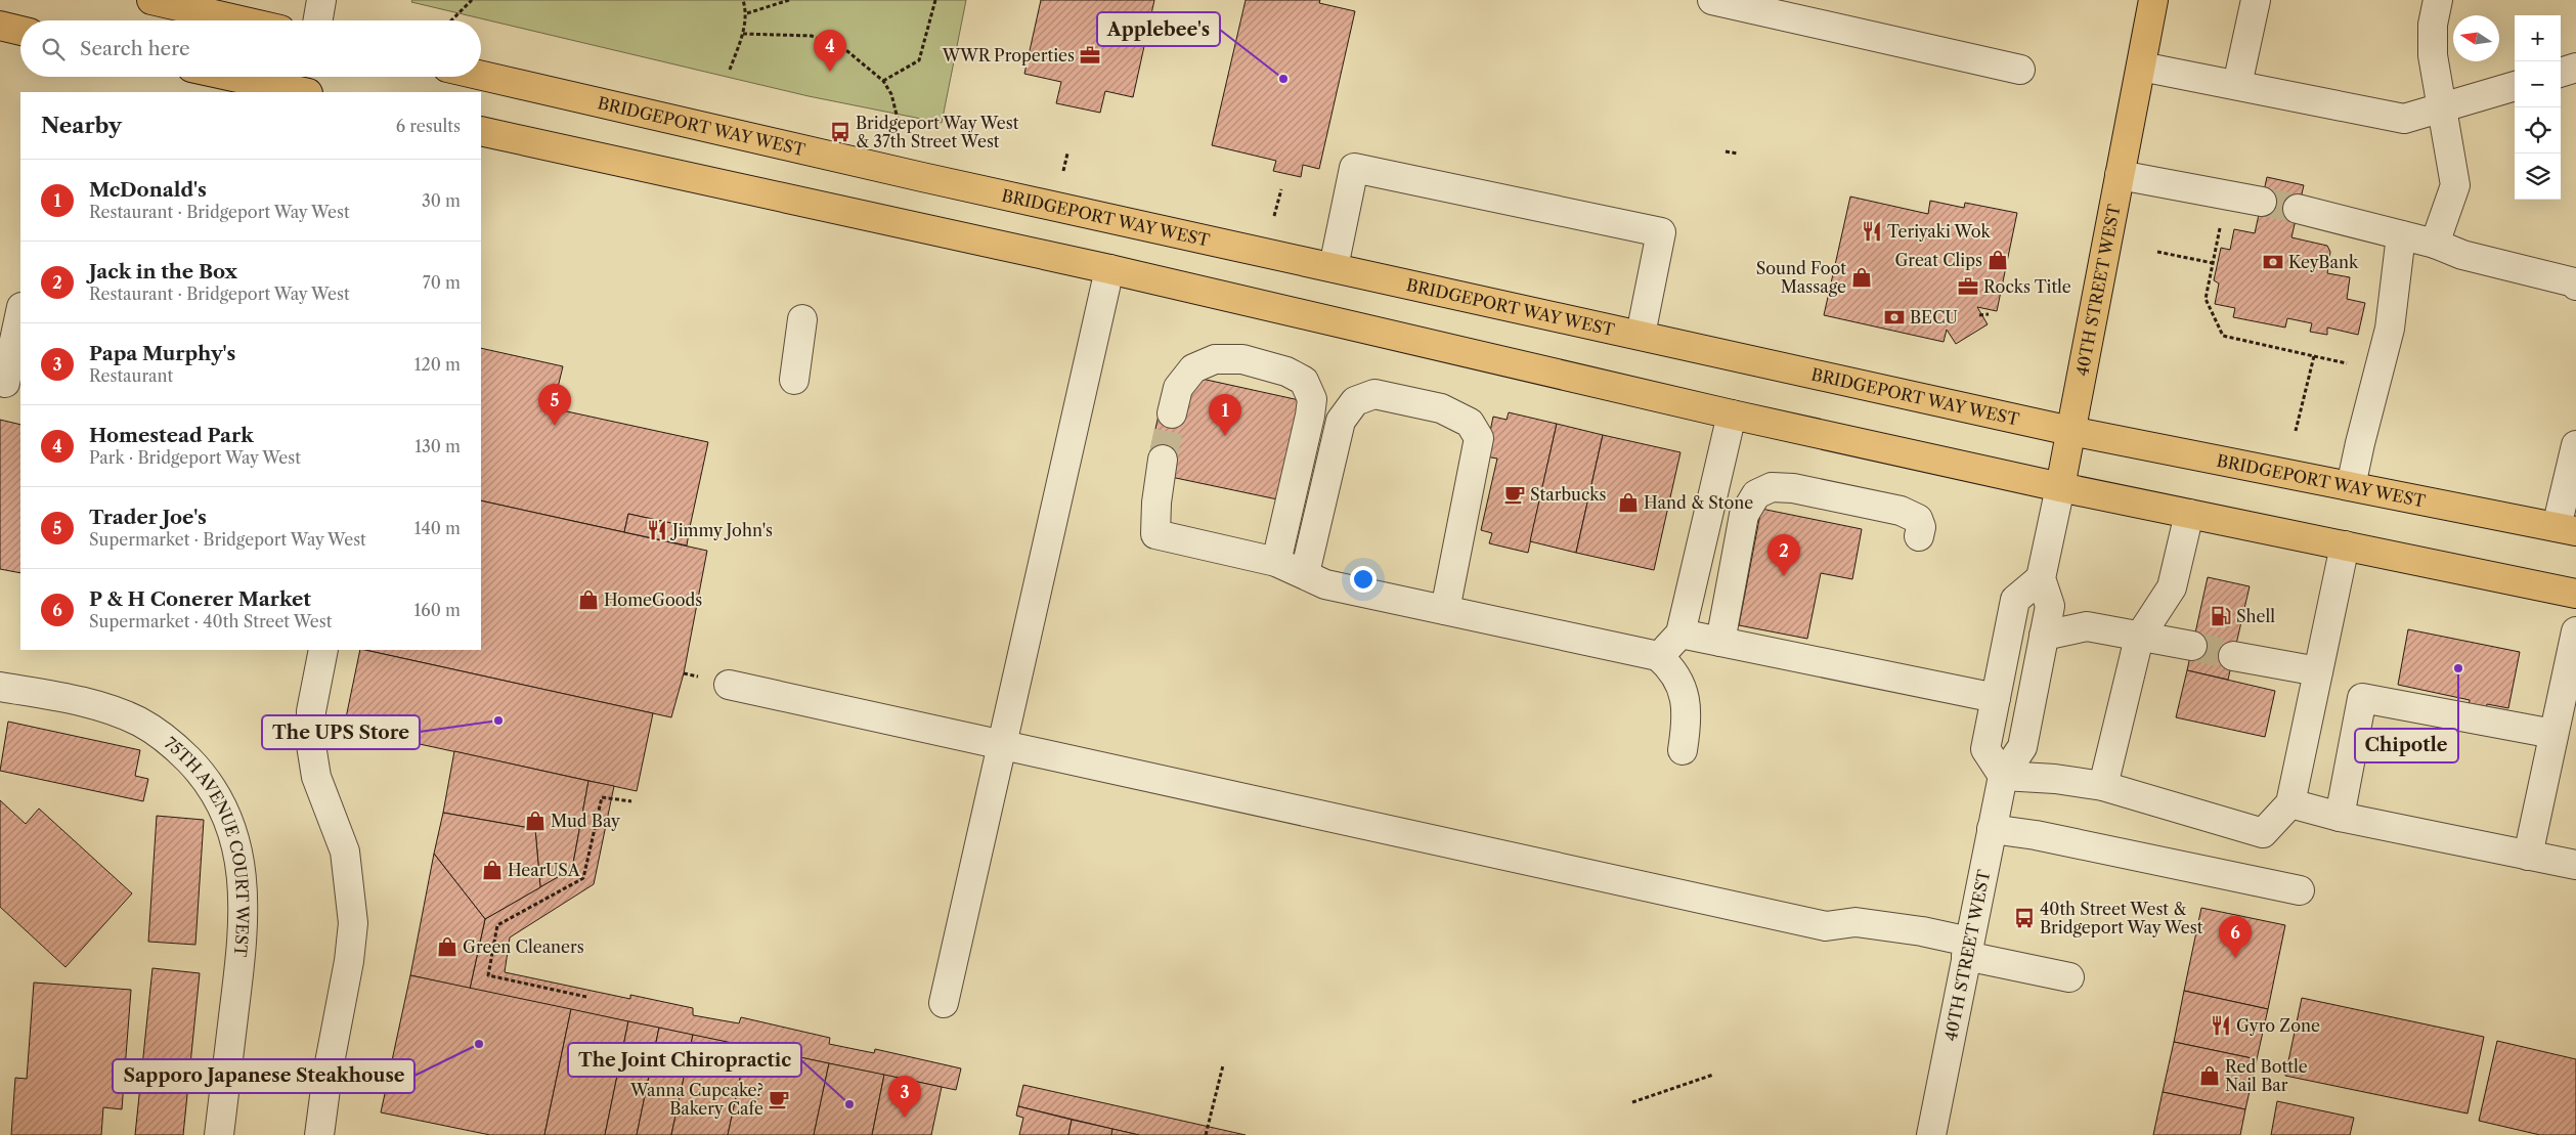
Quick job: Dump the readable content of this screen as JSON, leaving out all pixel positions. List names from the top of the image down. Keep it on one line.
{"streets":{"main road":["BRIDGEPORT WAY WEST","40TH STREET WEST"],"street":["75TH AVENUE COURT WEST"]},"crossings":[["BRIDGEPORT WAY WEST","40TH STREET WEST"]],"places":{"office":["WWR Properties","Rocks Title"],"other":["Applebee's","Chipotle","The UPS Store","Sapporo Japanese Steakhouse","The Joint Chiropractic"],"bus stop":["Bridgeport Way West & 37th Street West","40th Street West & Bridgeport Way West"],"restaurant":["Teriyaki Wok","Jimmy John's","Gyro Zone"],"shop":["Great Clips","Sound Foot Massage","Hand & Stone","HomeGoods","Mud Bay","HearUSA","Green Cleaners","Red Bottle Nail Bar"],"bank":["KeyBank","BECU"],"cafe":["Starbucks","Wanna Cupcake? Bakery Cafe"],"fuel station":["Shell"]},"north":"left","page":{"map_buttons":["+","−"],"search":"Search here","pins":["4","5","1","2","6","3"],"heading":["Nearby","6 results"],"list":[{"mark":"1","name":"McDonald's","note":"Restaurant · Bridgeport Way West","value":"30 m"},{"mark":"2","name":"Jack in the Box","note":"Restaurant · Bridgeport Way West","value":"70 m"},{"mark":"3","name":"Papa Murphy's","note":"Restaurant","value":"120 m"},{"mark":"4","name":"Homestead Park","note":"Park · Bridgeport Way West","value":"130 m"},{"mark":"5","name":"Trader Joe's","note":"Supermarket · Bridgeport Way West","value":"140 m"},{"mark":"6","name":"P & H Conerer Market","note":"Supermarket · 40th Street West","value":"160 m"}]}}
